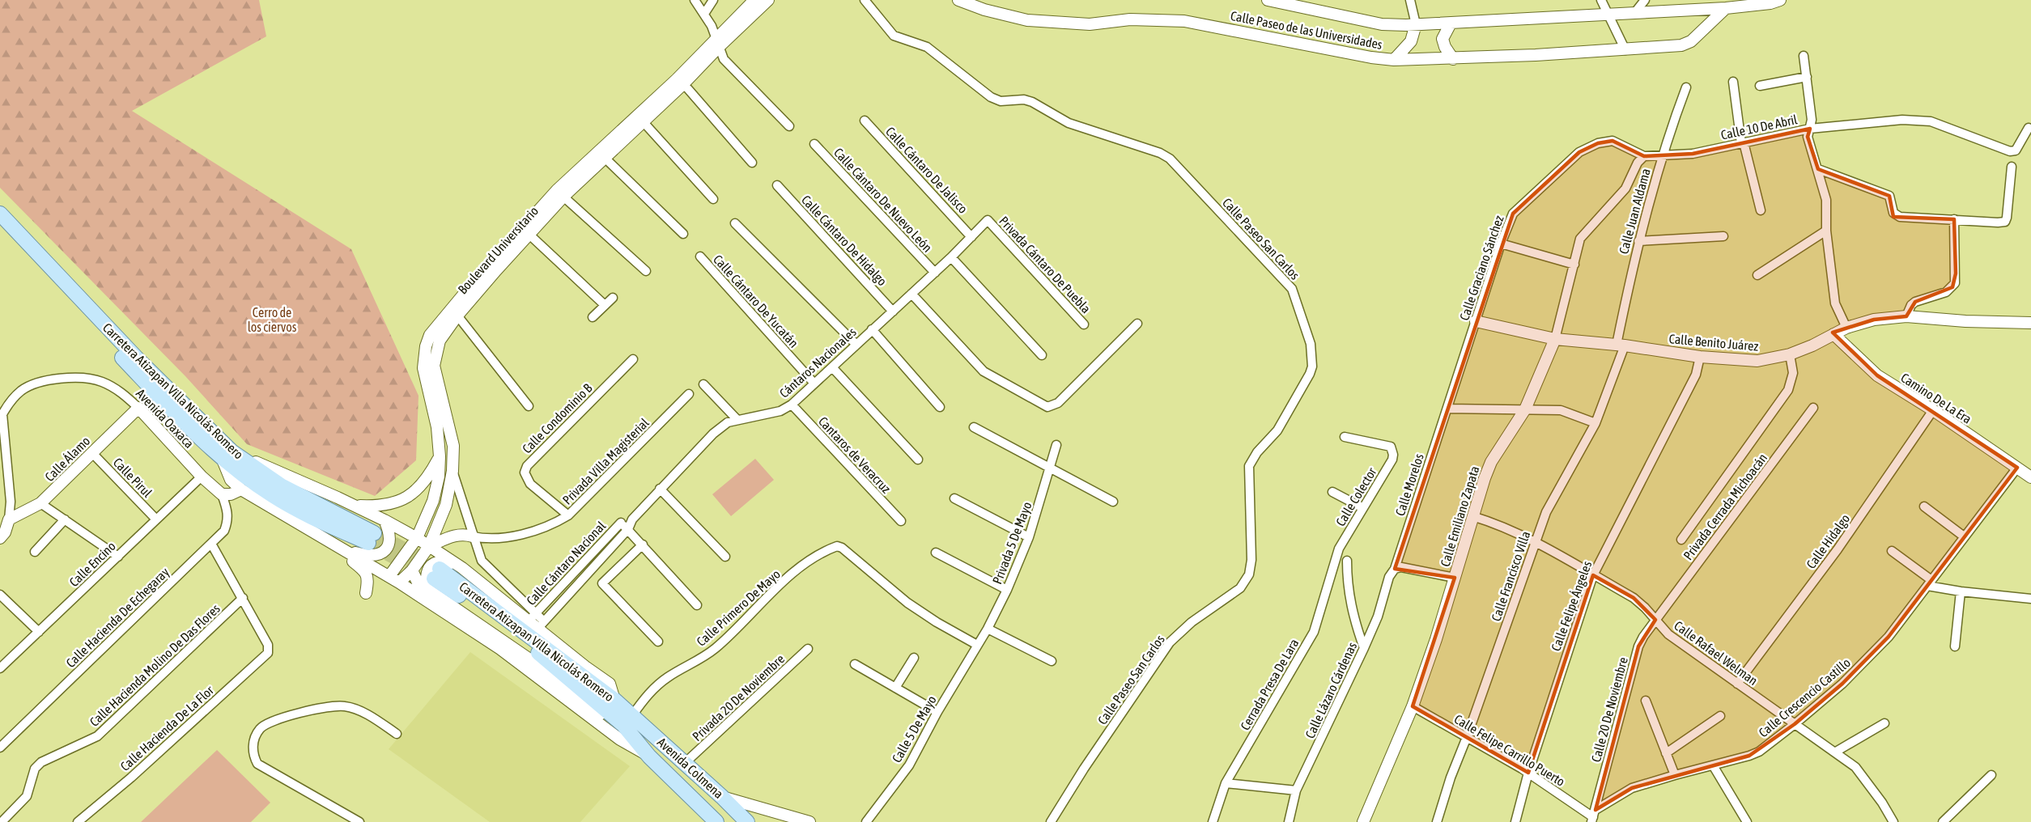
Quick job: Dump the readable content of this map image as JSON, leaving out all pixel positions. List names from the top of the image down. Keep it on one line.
{"streets":{"main road":["Carretera Atizapan Villa Nicolás Romero","Avenida Colmena"],"street":["Calle Paseo de las Universidades","Calle 10 De Abril","Calle Cántaro De Jalisco","Calle Cántaro De Nuevo León","Calle Juan Aldama","Calle Paseo San Carlos","Calle Cántaro De Hidalgo","Boulevard Universitario","Privada Cántaro De Puebla","Calle Graciano Sánchez","Calle Cántaro De Yucatán","Calle Benito Juárez","Cántaros Nacionales","Camino De La Era","Avenida Oaxaca","Calle Condominio B","Cantaros de Veracruz","Calle Álamo","Privada Villa Magisterial","Calle Pirul","Calle Morelos","Calle Colector","Privada Cerrada Michoacán","Calle Emiliano Zapata","Calle Hidalgo","Privada 5 De Mayo","Calle Cántaro Nacional","Calle Encino","Calle Francisco Villa","Calle Felipe Ángeles","Calle Primero De Mayo","Calle Hacienda De Echegaray","Calle Rafael Welman","Calle Hacienda Molino De Das Flores","Cerrada Presa De Lara","Calle Lázaro Cárdenas","Privada 20 De Noviembre","Calle Crescencio Castillo","Calle 20 De Noviembre","Calle Hacienda De La Flor","Calle 5 De Mayo","Calle Felipe Carrillo Puerto"]},"crossings":[["Calle 10 De Abril","Calle Juan Aldama"],["Calle 10 De Abril","Calle Graciano Sánchez"],["Calle 10 De Abril","Calle Benito Juárez"],["Calle 10 De Abril","Calle Emiliano Zapata"],["Calle Cántaro De Jalisco","Cántaros Nacionales"],["Calle Cántaro De Nuevo León","Cántaros Nacionales"],["Calle Juan Aldama","Calle Benito Juárez"],["Calle Juan Aldama","Calle Francisco Villa"],["Calle Cántaro De Hidalgo","Cántaros Nacionales"],["Privada Cántaro De Puebla","Cántaros Nacionales"],["Calle Graciano Sánchez","Calle Benito Juárez"],["Calle Graciano Sánchez","Calle Morelos"],["Calle Cántaro De Yucatán","Cántaros Nacionales"],["Calle Benito Juárez","Camino De La Era"],["Calle Benito Juárez","Calle Emiliano Zapata"],["Calle Benito Juárez","Calle Francisco Villa"],["Calle Benito Juárez","Calle Felipe Ángeles"],["Cántaros Nacionales","Cantaros de Veracruz"],["Cántaros Nacionales","Calle Cántaro Nacional"],["Carretera Atizapan Villa Nicolás Romero","Calle Primero De Mayo"],["Carretera Atizapan Villa Nicolás Romero","Avenida Colmena"],["Camino De La Era","Calle Hidalgo"],["Camino De La Era","Calle Crescencio Castillo"],["Avenida Oaxaca","Calle Álamo"],["Avenida Oaxaca","Calle Encino"],["Avenida Oaxaca","Calle Hacienda De Echegaray"],["Calle Condominio B","Privada Villa Magisterial"],["Calle Álamo","Calle Pirul"],["Calle Pirul","Calle Encino"],["Calle Morelos","Calle Lázaro Cárdenas"],["Calle Colector","Cerrada Presa De Lara"],["Privada Cerrada Michoacán","Calle Rafael Welman"],["Privada Cerrada Michoacán","Calle 20 De Noviembre"],["Calle Emiliano Zapata","Calle Rafael Welman"],["Calle Emiliano Zapata","Calle Felipe Carrillo Puerto"],["Calle Hidalgo","Calle Rafael Welman"],["Privada 5 De Mayo","Calle Primero De Mayo"],["Privada 5 De Mayo","Calle 5 De Mayo"],["Calle Francisco Villa","Calle Rafael Welman"],["Calle Francisco Villa","Calle Felipe Carrillo Puerto"],["Calle Felipe Ángeles","Calle Rafael Welman"],["Calle Felipe Ángeles","Calle Felipe Carrillo Puerto"],["Calle Primero De Mayo","Calle 5 De Mayo"],["Calle Primero De Mayo","Avenida Colmena"],["Calle Rafael Welman","Calle Crescencio Castillo"],["Calle Rafael Welman","Calle 20 De Noviembre"],["Calle Hacienda Molino De Das Flores","Calle Hacienda De La Flor"],["Privada 20 De Noviembre","Avenida Colmena"],["Calle Crescencio Castillo","Calle 20 De Noviembre"],["Calle Crescencio Castillo","Calle Felipe Carrillo Puerto"],["Calle 20 De Noviembre","Calle Felipe Carrillo Puerto"]],"parks":["Cerro de los ciervos"]}
